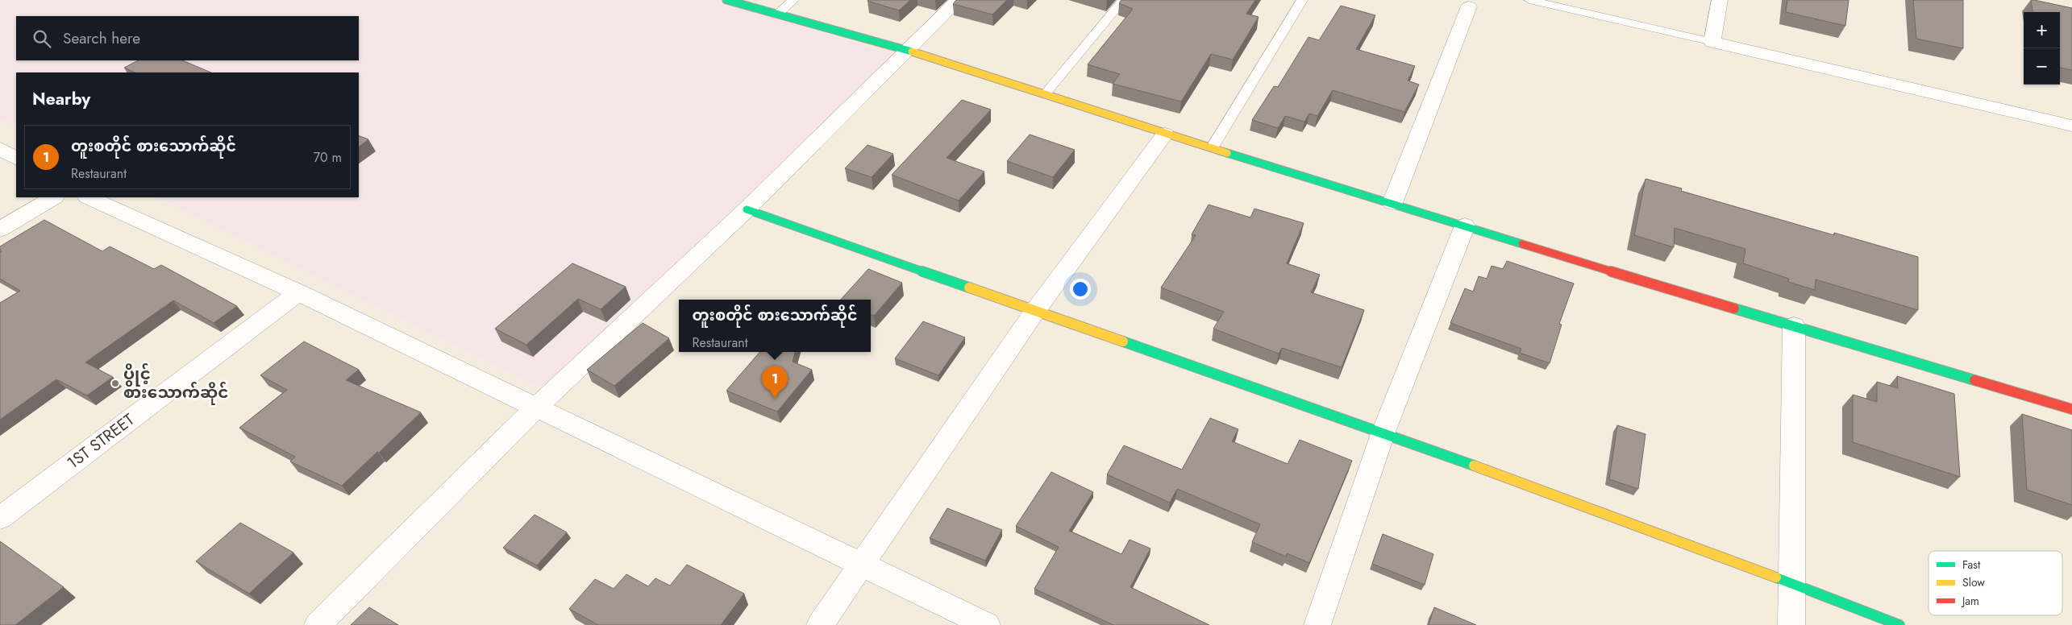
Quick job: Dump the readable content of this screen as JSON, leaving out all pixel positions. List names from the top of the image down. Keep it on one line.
{"streets":{"street":["1ST STREET"]},"places":["ပွိုင့် စားသောက်ဆိုင်"],"legend":["Fast","Slow","Jam"],"page":{"map_buttons":["+","−"],"search":"Search here","heading":"Nearby","list":[{"mark":"1","name":"တူးစတိုင် စားသောက်ဆိုင်","note":"Restaurant","value":"70 m"}],"popup":["တူးစတိုင် စားသောက်ဆိုင်","Restaurant"],"pins":"1"}}
